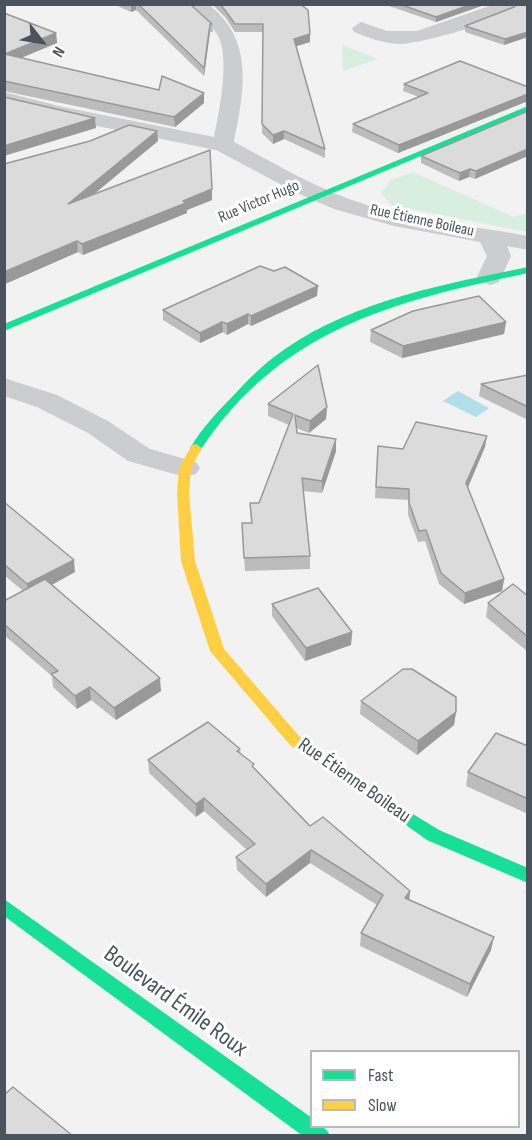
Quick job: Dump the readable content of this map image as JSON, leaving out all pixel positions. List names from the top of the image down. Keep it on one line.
{"streets":{"street":["Rue Victor Hugo","Rue Étienne Boileau","Boulevard Émile Roux"]},"crossings":[["Rue Victor Hugo","Rue Étienne Boileau"]],"legend":["Fast","Slow"],"north":"bottom right"}
